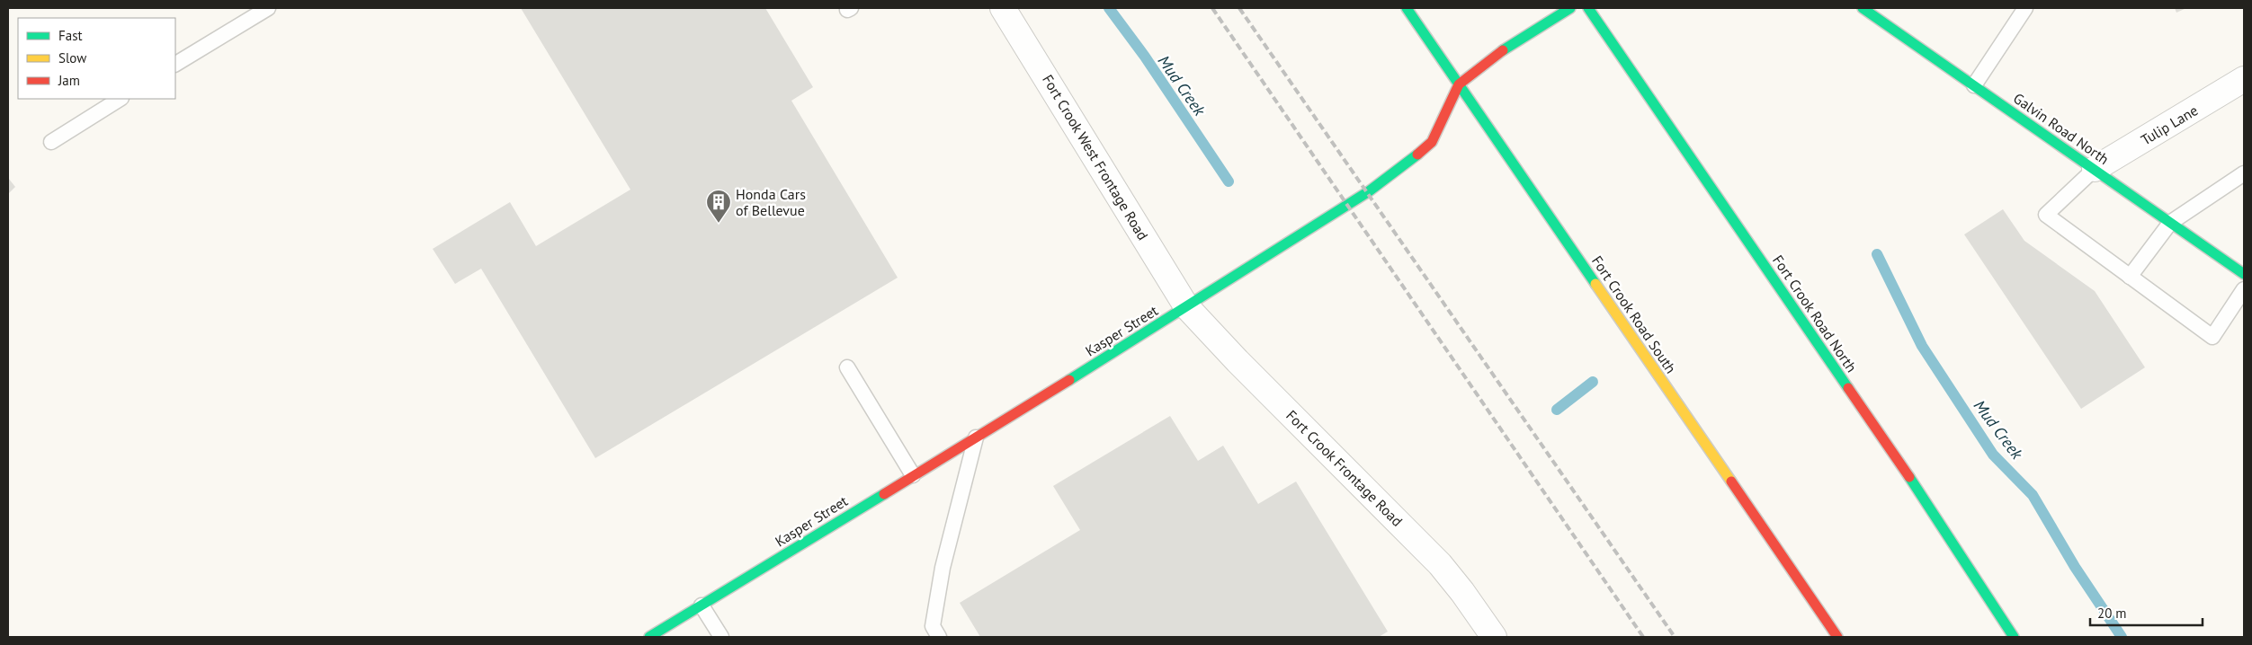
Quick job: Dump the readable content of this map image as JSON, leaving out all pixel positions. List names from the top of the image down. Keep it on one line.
{"streets":{"main road":["Galvin Road North","Fort Crook Road North","Fort Crook Road South","Kasper Street"],"street":["Tulip Lane","Fort Crook West Frontage Road","Fort Crook Frontage Road"]},"crossings":[["Tulip Lane","Galvin Road North"],["Fort Crook West Frontage Road","Kasper Street"],["Fort Crook West Frontage Road","Fort Crook Frontage Road"],["Fort Crook Road South","Kasper Street"],["Kasper Street","Fort Crook Frontage Road"]],"water":["Mud Creek"],"places":{"building":["Honda Cars of Bellevue"]},"legend":["Fast","Slow","Jam"],"scale_bar":"20 m"}
